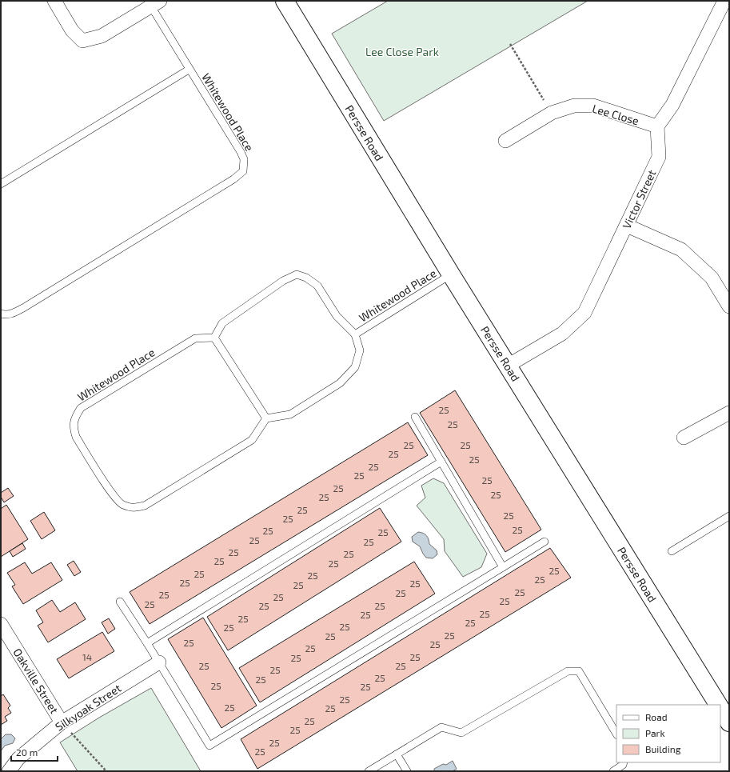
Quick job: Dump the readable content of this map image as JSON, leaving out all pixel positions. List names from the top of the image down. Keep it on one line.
{"streets":{"street":["Lee Close","Persse Road","Victor Street","Oakville Street","Silkyoak Street"],"lane":["Whitewood Place"]},"crossings":[["Whitewood Place","Persse Road"],["Lee Close","Victor Street"],["Persse Road","Victor Street"],["Oakville Street","Silkyoak Street"]],"parks":["Lee Close Park"],"house_numbers":["25","25","25","25","25","25","25","25","25","25","25","25","25","25","25","25","25","25","25","25","25","25","25","25","25","25","25","25","25","25","25","25","25","25","25","25","25","25","25","25","25","25","25","25","25","25","25","25","25","25","14","25","25","25","25","25","25","25","25","25","25","25","25","25","25","25","25"],"legend":["Road","Park","Building"],"scale_bar":"20 m"}
